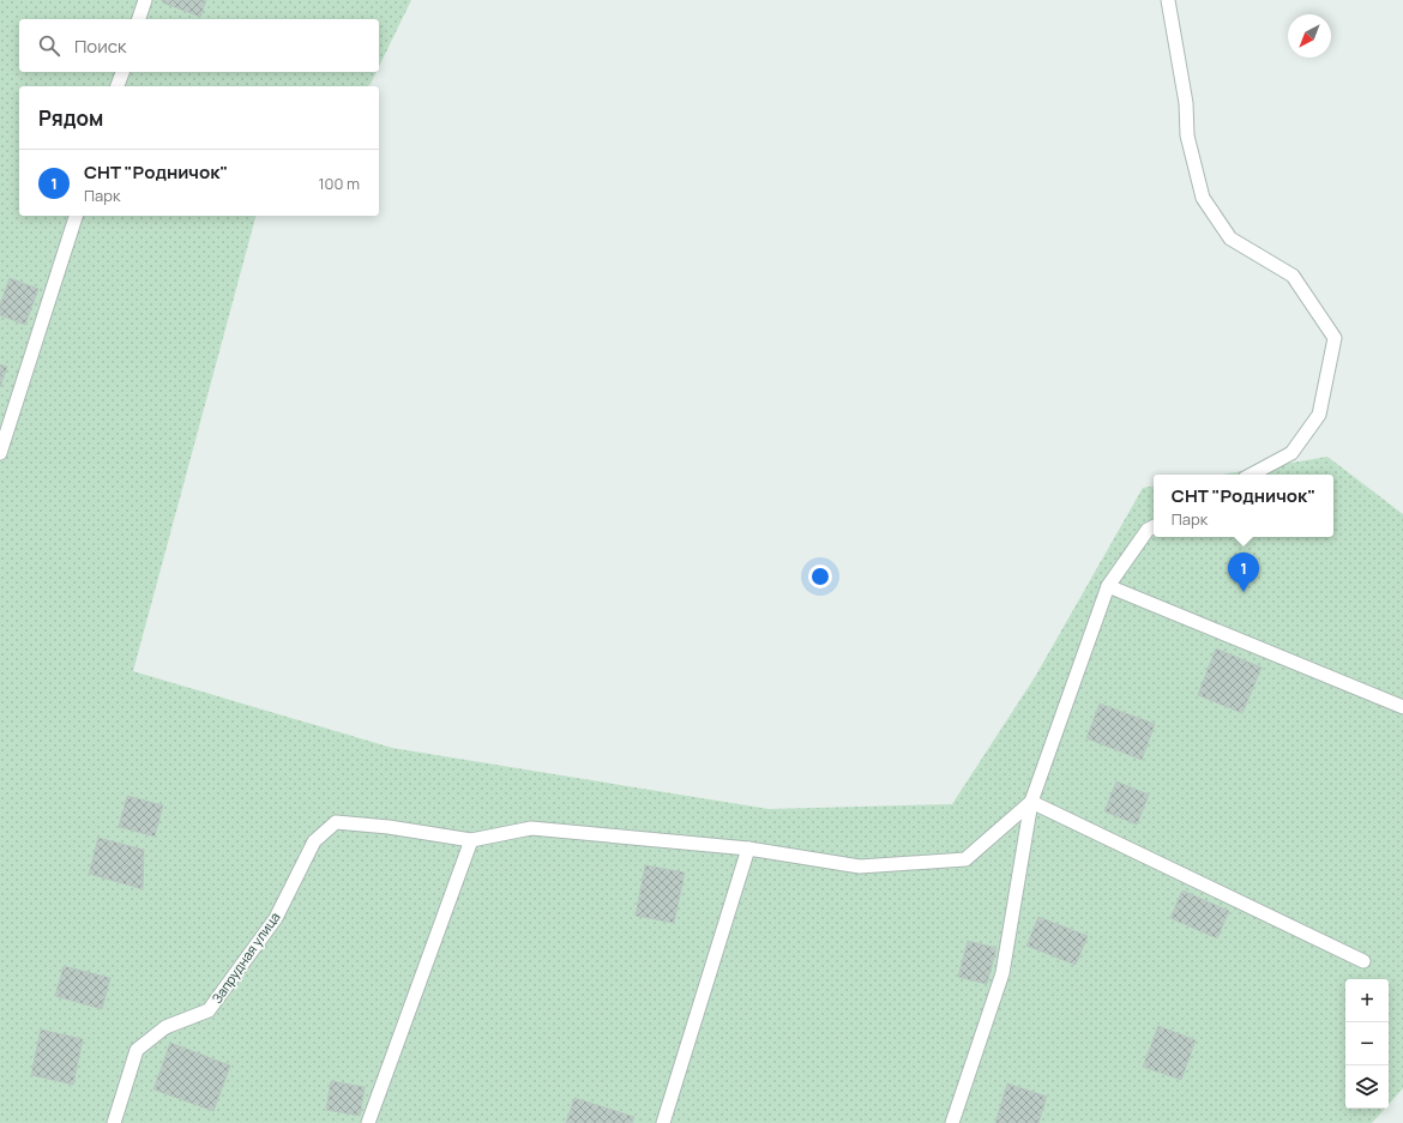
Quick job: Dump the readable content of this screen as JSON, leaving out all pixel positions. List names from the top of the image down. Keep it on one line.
{"streets":{"lane":["Запрудная улица"]},"north":"bottom left","page":{"search":"Поиск","heading":"Рядом","list":[{"mark":"1","name":"СНТ \"Родничок\"","note":"Парк","value":"100 m"}],"popup":["СНТ \"Родничок\"","Парк"],"pins":"1","map_buttons":["+","−"]}}
